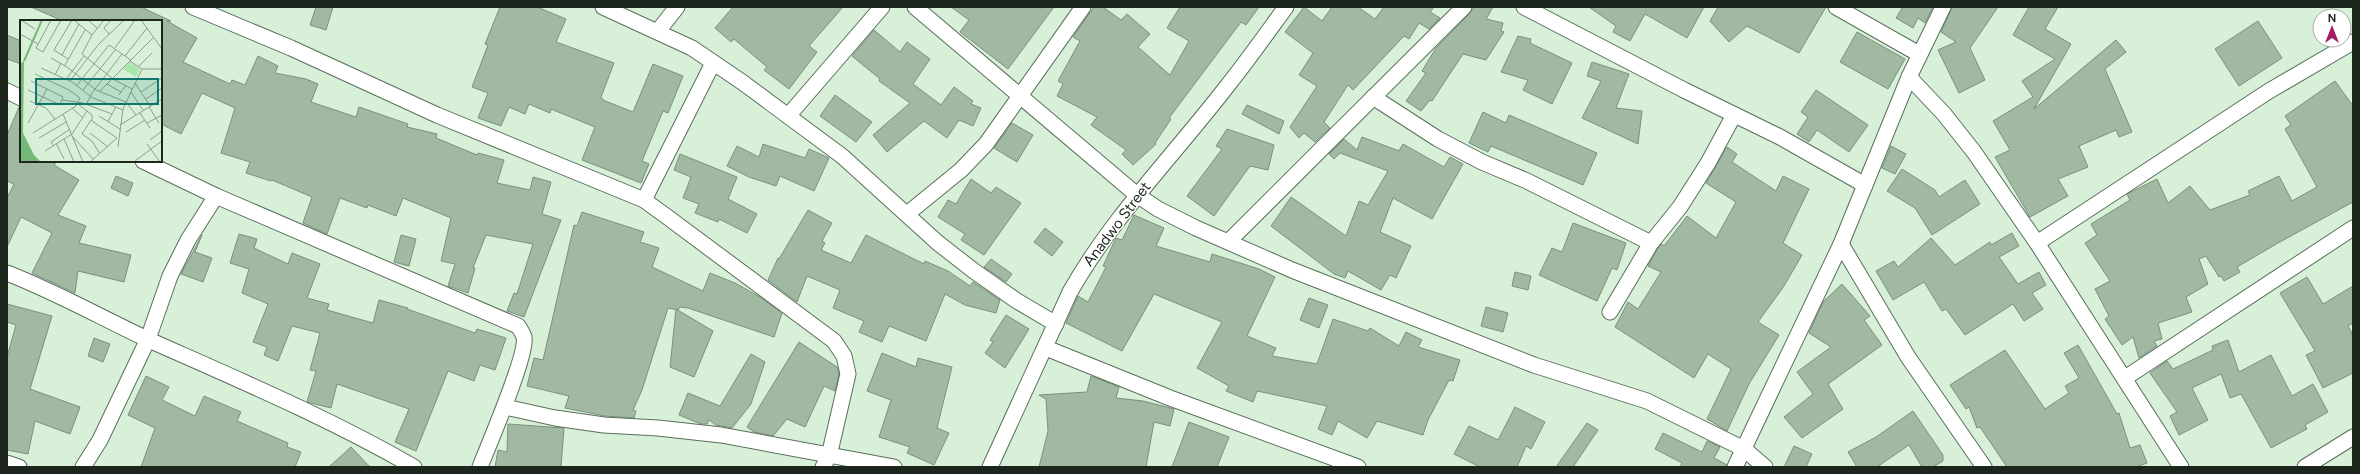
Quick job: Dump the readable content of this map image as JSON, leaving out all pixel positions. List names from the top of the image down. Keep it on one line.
{"streets":{"street":["Anadwo Street"]},"north":"top"}
